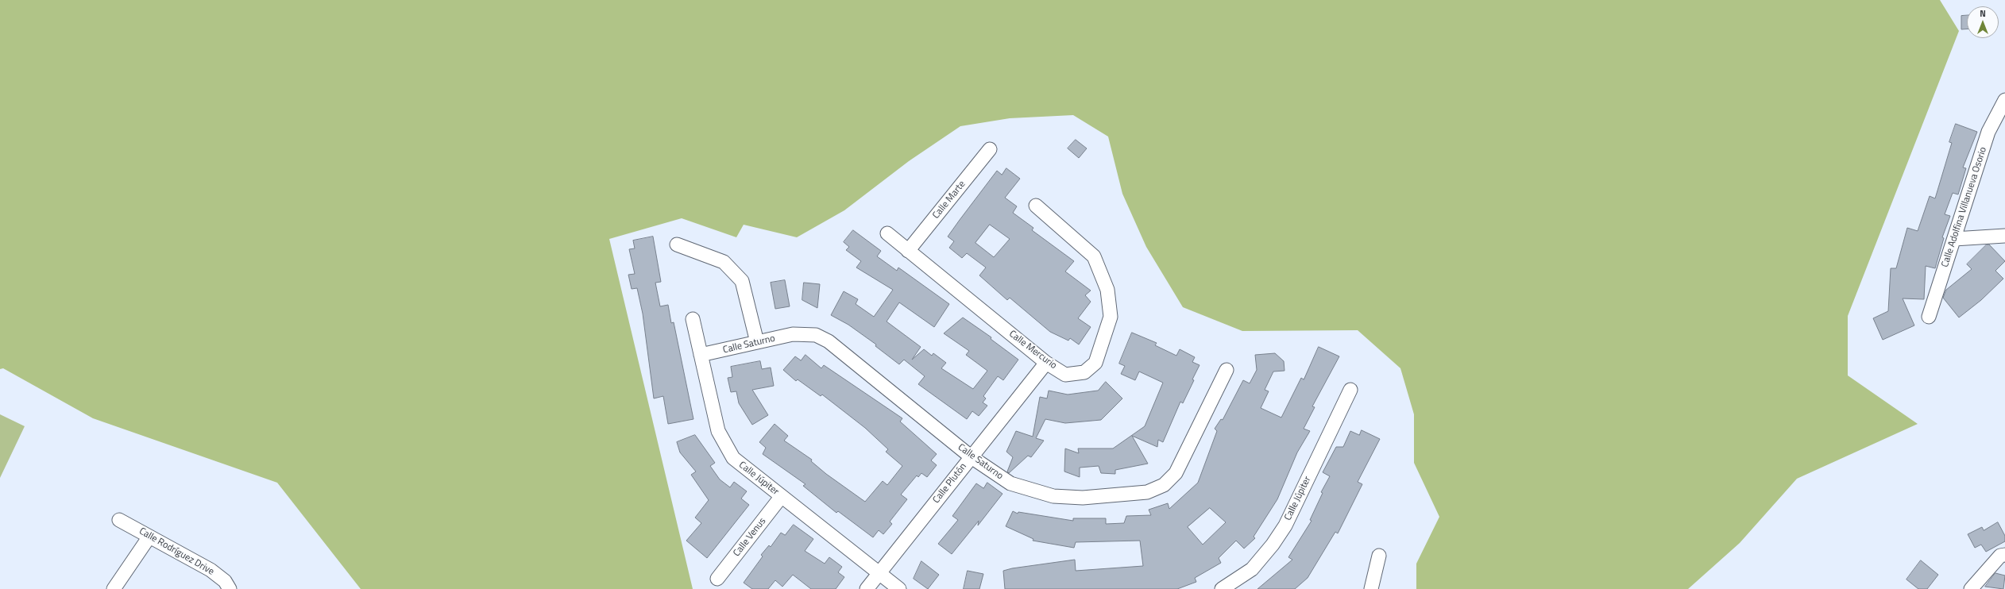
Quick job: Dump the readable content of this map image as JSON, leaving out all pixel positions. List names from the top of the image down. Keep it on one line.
{"streets":{"street":["Calle Marte","Calle Adolfina Villanueva Osorio","Calle Saturno","Calle Mercurio","Calle Júpiter","Calle Plutón","Calle Venus","Calle Rodríguez Drive"]},"crossings":[["Calle Marte","Calle Mercurio"],["Calle Saturno","Calle Júpiter"],["Calle Saturno","Calle Plutón"],["Calle Mercurio","Calle Plutón"],["Calle Júpiter","Calle Plutón"],["Calle Júpiter","Calle Venus"]],"north":"top"}
